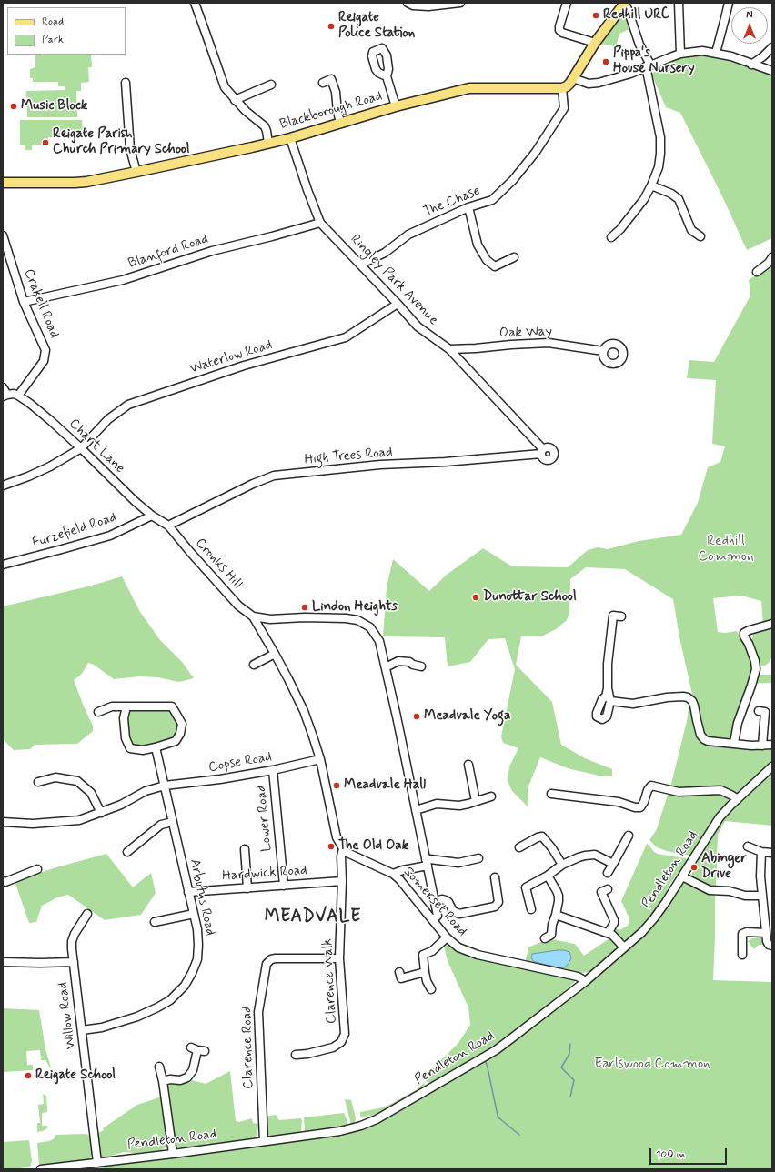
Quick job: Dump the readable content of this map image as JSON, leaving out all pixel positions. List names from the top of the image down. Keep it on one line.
{"streets":{"main road":["Blackborough Road"],"street":["The Chase","Blanford Road","Ringley Park Avenue","Crakell Road","Oak Way","Waterlow Road","Chart Lane","High Trees Road","Furzefield Road","Cronks Hill","Copse Road","Lower Road","Pendleton Road","Hardwick Road","Arbutus Road","Somerset Road","Clarence Walk","Willow Road","Clarence Road"]},"crossings":[["Blackborough Road","The Chase"],["Blackborough Road","Ringley Park Avenue"],["The Chase","Ringley Park Avenue"],["Blanford Road","Ringley Park Avenue"],["Blanford Road","Crakell Road"],["Ringley Park Avenue","Oak Way"],["Ringley Park Avenue","Waterlow Road"],["Ringley Park Avenue","High Trees Road"],["Crakell Road","Chart Lane"],["Waterlow Road","Chart Lane"],["Chart Lane","High Trees Road"],["Chart Lane","Furzefield Road"],["Chart Lane","Cronks Hill"],["High Trees Road","Cronks Hill"],["Copse Road","Lower Road"],["Copse Road","Arbutus Road"],["Lower Road","Hardwick Road"],["Pendleton Road","Somerset Road"],["Pendleton Road","Willow Road"],["Pendleton Road","Clarence Road"],["Hardwick Road","Arbutus Road"],["Hardwick Road","Clarence Walk"],["Arbutus Road","Willow Road"],["Somerset Road","Clarence Walk"],["Clarence Walk","Clarence Road"]],"districts":["MEADVALE"],"parks":["Redhill Common","Earlswood Common"],"places":["Redhill URC","Reigate Police Station","Pippa's House Nursery","Music Block","Reigate Parish Church Primary School","Dunottar School","Lindon Heights","Meadvale Yoga","Meadvale Hall","The Old Oak","Abinger Drive","Reigate School"],"legend":["Road","Park"],"scale_bar":"100 m","north":"top"}
